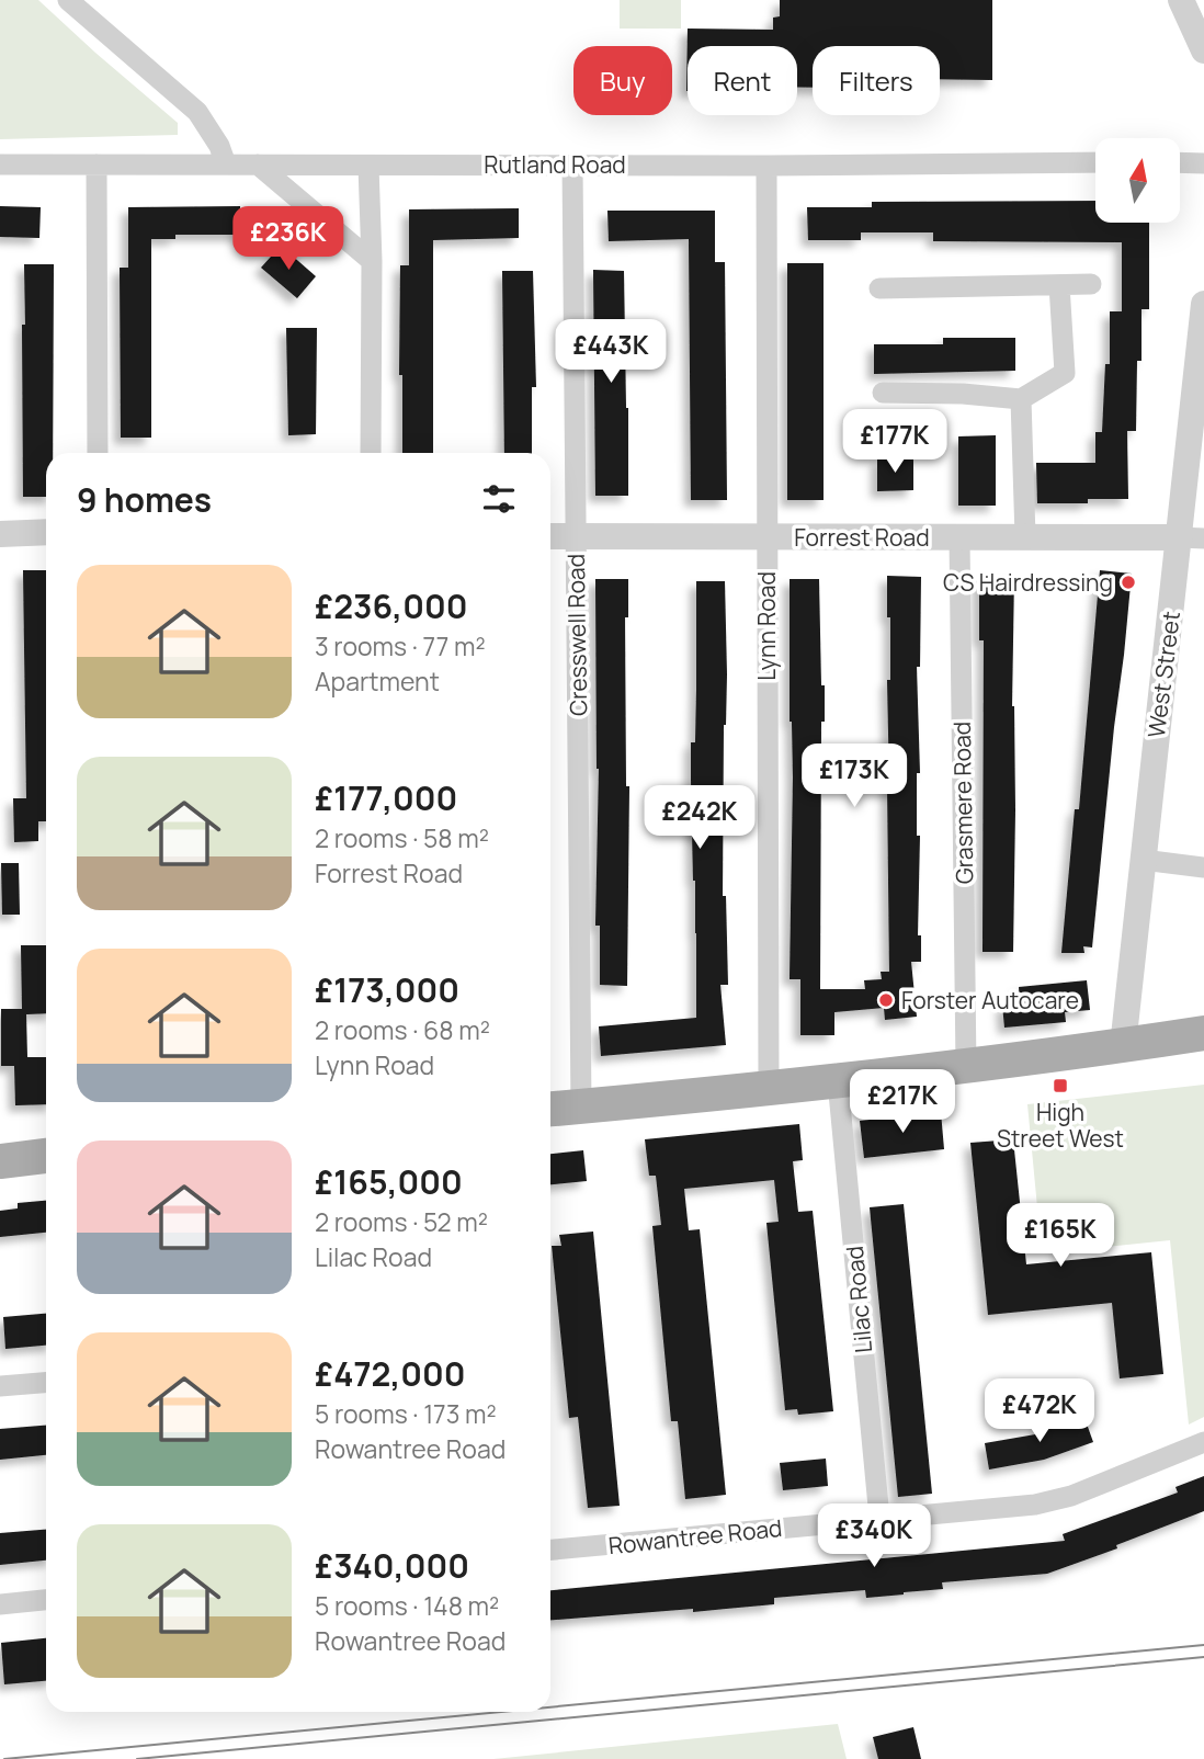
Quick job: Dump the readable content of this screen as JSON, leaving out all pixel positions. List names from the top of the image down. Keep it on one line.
{"streets":{"street":["Rutland Road","Forrest Road","Lynn Road","Cresswell Road","West Street","Grasmere Road","Lilac Road","Rowantree Road"]},"crossings":[["Rutland Road","Lynn Road"],["Rutland Road","Cresswell Road"],["Forrest Road","Lynn Road"],["Forrest Road","Cresswell Road"],["Forrest Road","West Street"],["Forrest Road","Grasmere Road"],["Lilac Road","Rowantree Road"]],"places":{"other":["CS Hairdressing","Forster Autocare"],"transit":["High Street West"]},"north":"top","page":{"chip":["Buy","Rent","Filters"],"price":["£236K","£443K","£177K","£173K","£242K","£217K","£165K","£472K","£340K"],"heading":"9 homes","list":[{"name":"£236,000","note":"3 rooms · 77 m² · Apartment"},{"name":"£177,000","note":"2 rooms · 58 m² · Forrest Road"},{"name":"£173,000","note":"2 rooms · 68 m² · Lynn Road"},{"name":"£165,000","note":"2 rooms · 52 m² · Lilac Road"},{"name":"£472,000","note":"5 rooms · 173 m² · Rowantree Road"},{"name":"£340,000","note":"5 rooms · 148 m² · Rowantree Road"}]}}
